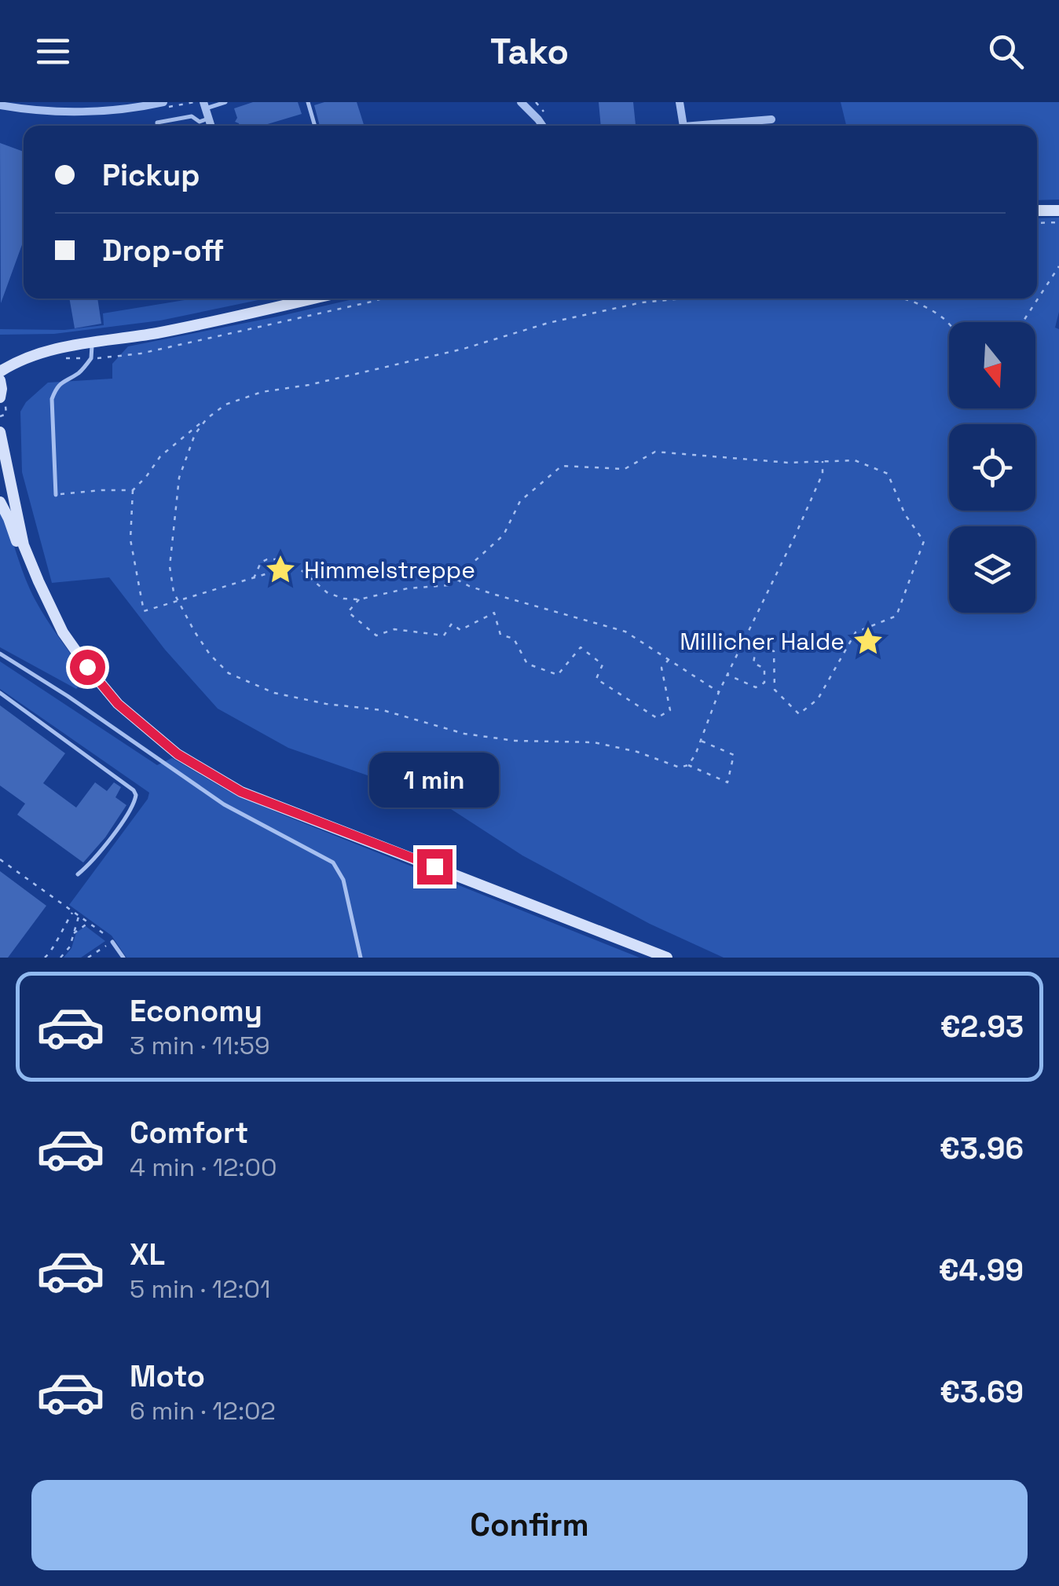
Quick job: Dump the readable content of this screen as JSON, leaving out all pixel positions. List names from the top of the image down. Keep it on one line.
{"places":{"place":["Himmelstreppe","Millicher Halde"]},"north":"bottom","page":{"header":"Tako","banner":["Pickup","Drop-off"],"bubble":"1 min","list":[{"name":"Economy","note":"3 min · 11:59","value":"€2.93"},{"name":"Comfort","note":"4 min · 12:00","value":"€3.96"},{"name":"XL","note":"5 min · 12:01","value":"€4.99"},{"name":"Moto","note":"6 min · 12:02","value":"€3.69"}],"buttons":"Confirm"}}
